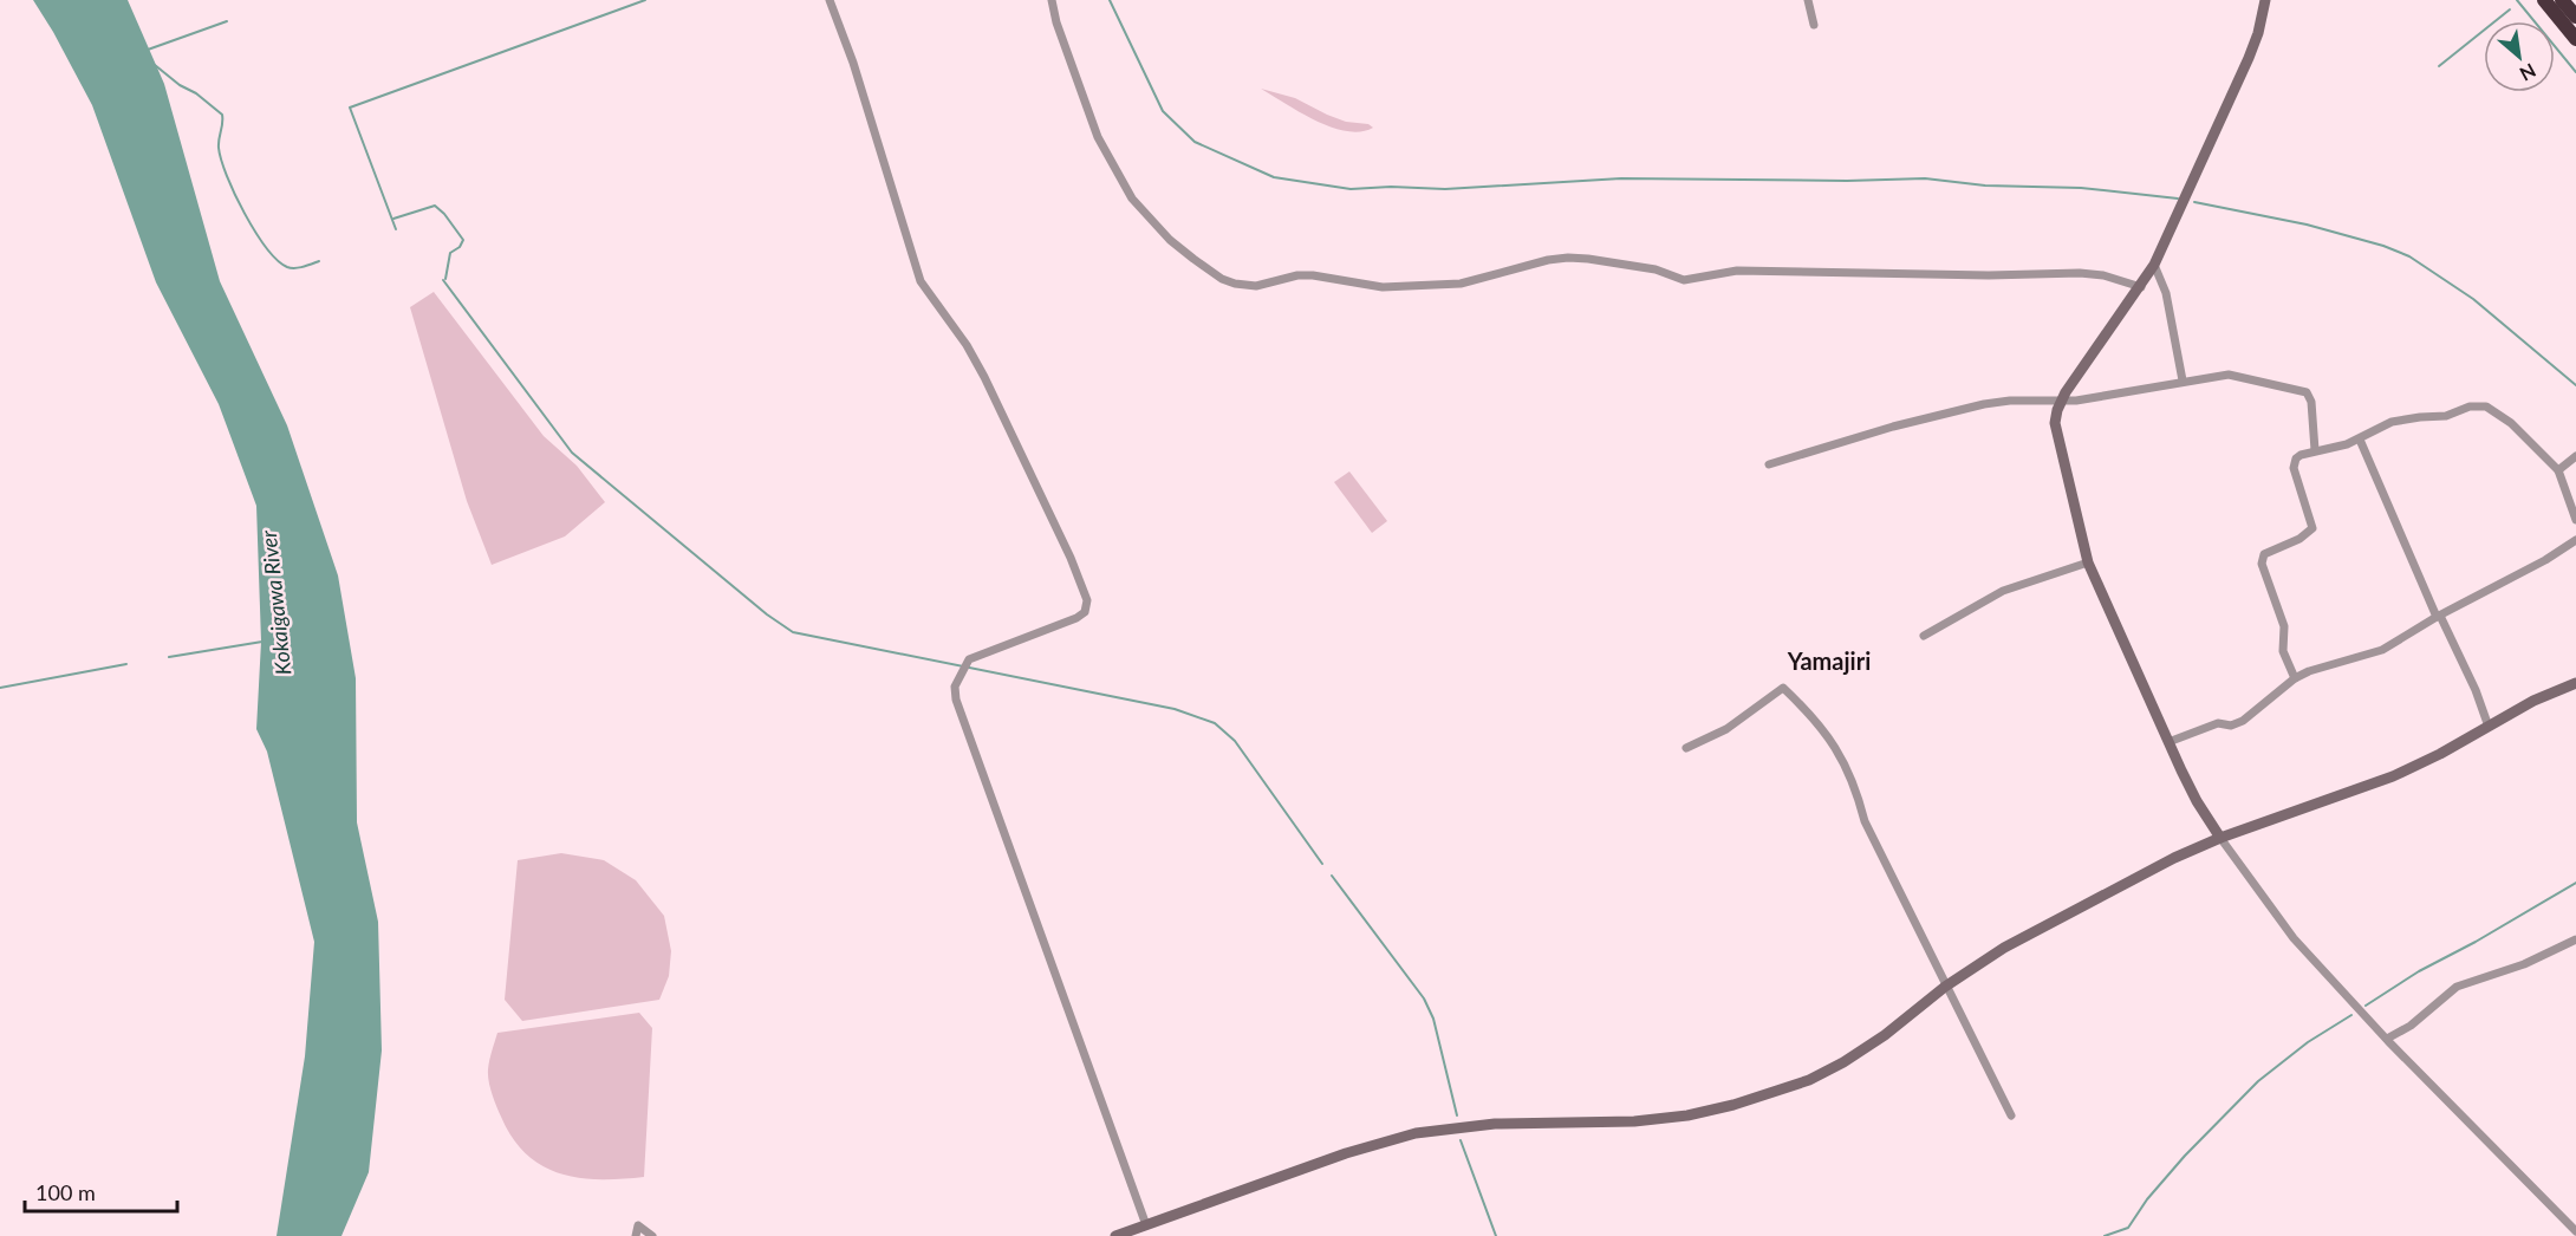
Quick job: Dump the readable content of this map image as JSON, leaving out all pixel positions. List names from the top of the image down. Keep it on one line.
{"districts":["Yamajiri"],"water":["Kokaigawa River"],"scale_bar":"100 m","north":"bottom right"}
